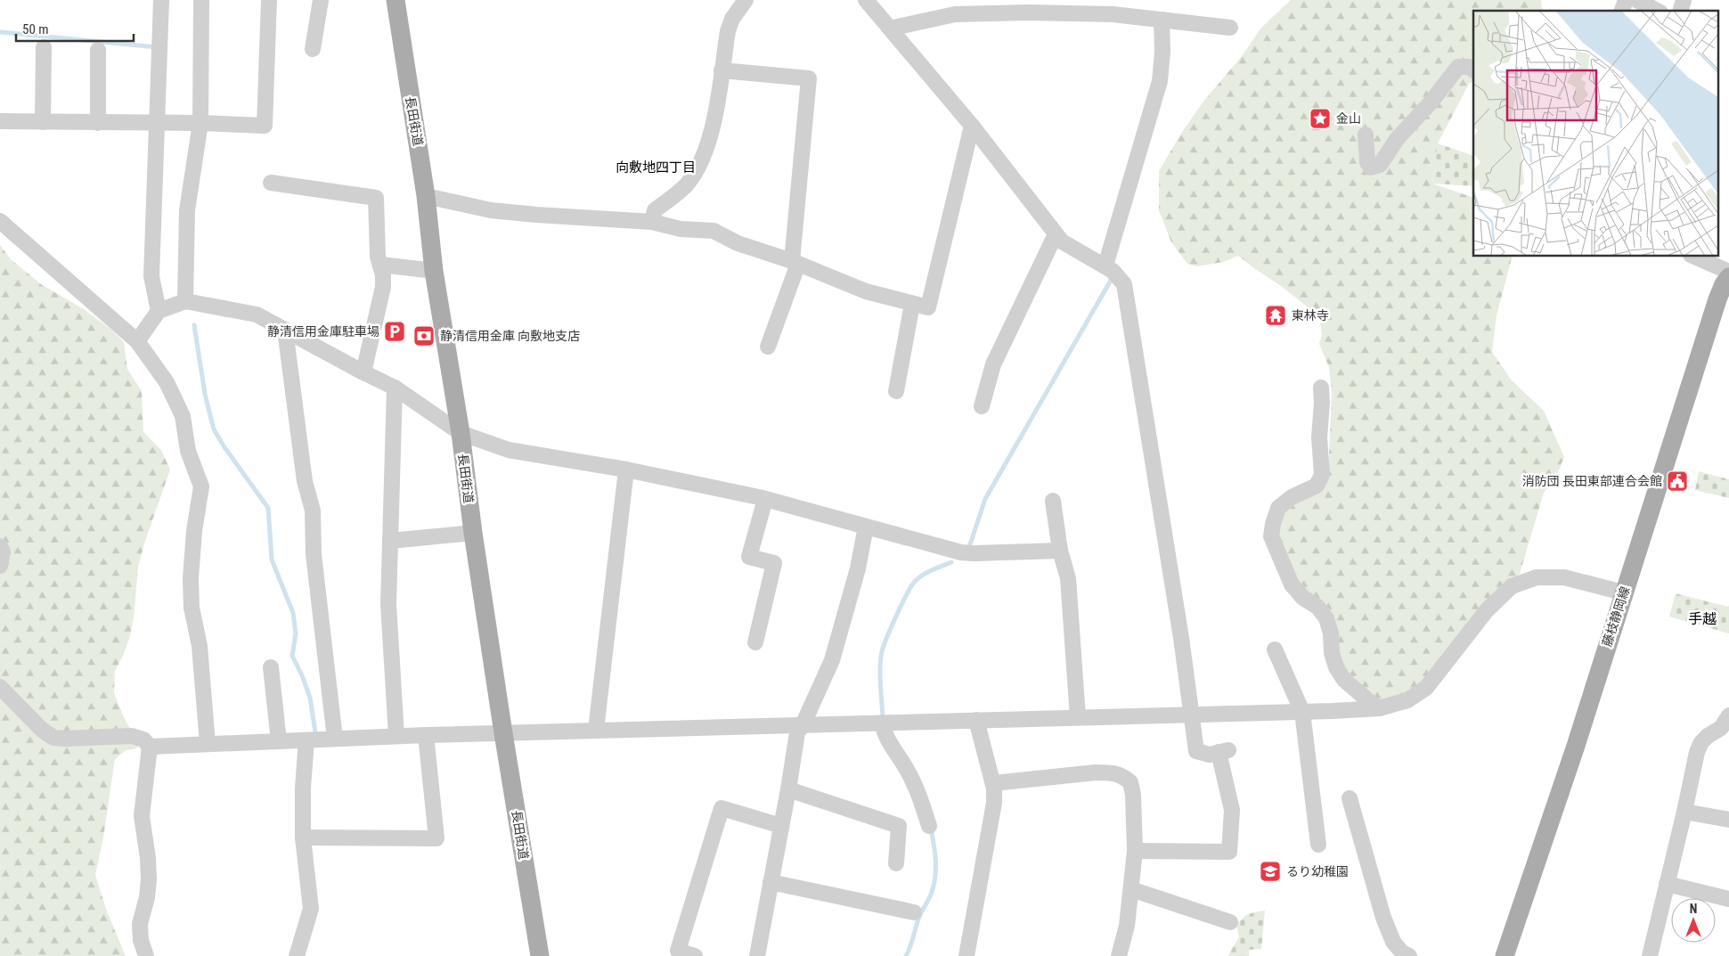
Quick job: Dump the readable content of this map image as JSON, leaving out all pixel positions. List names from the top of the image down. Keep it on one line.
{"streets":{"main road":["長田街道","藤枝静岡線"]},"districts":["向敷地四丁目","手越"],"places":{"place":["金山"],"temple":["東林寺"],"parking":["静清信用金庫駐車場"],"bank":["静清信用金庫 向敷地支店"],"public building":["消防団 長田東部連合会館"],"school or university":["るり幼稚園"]},"scale_bar":"50 m","north":"top"}
